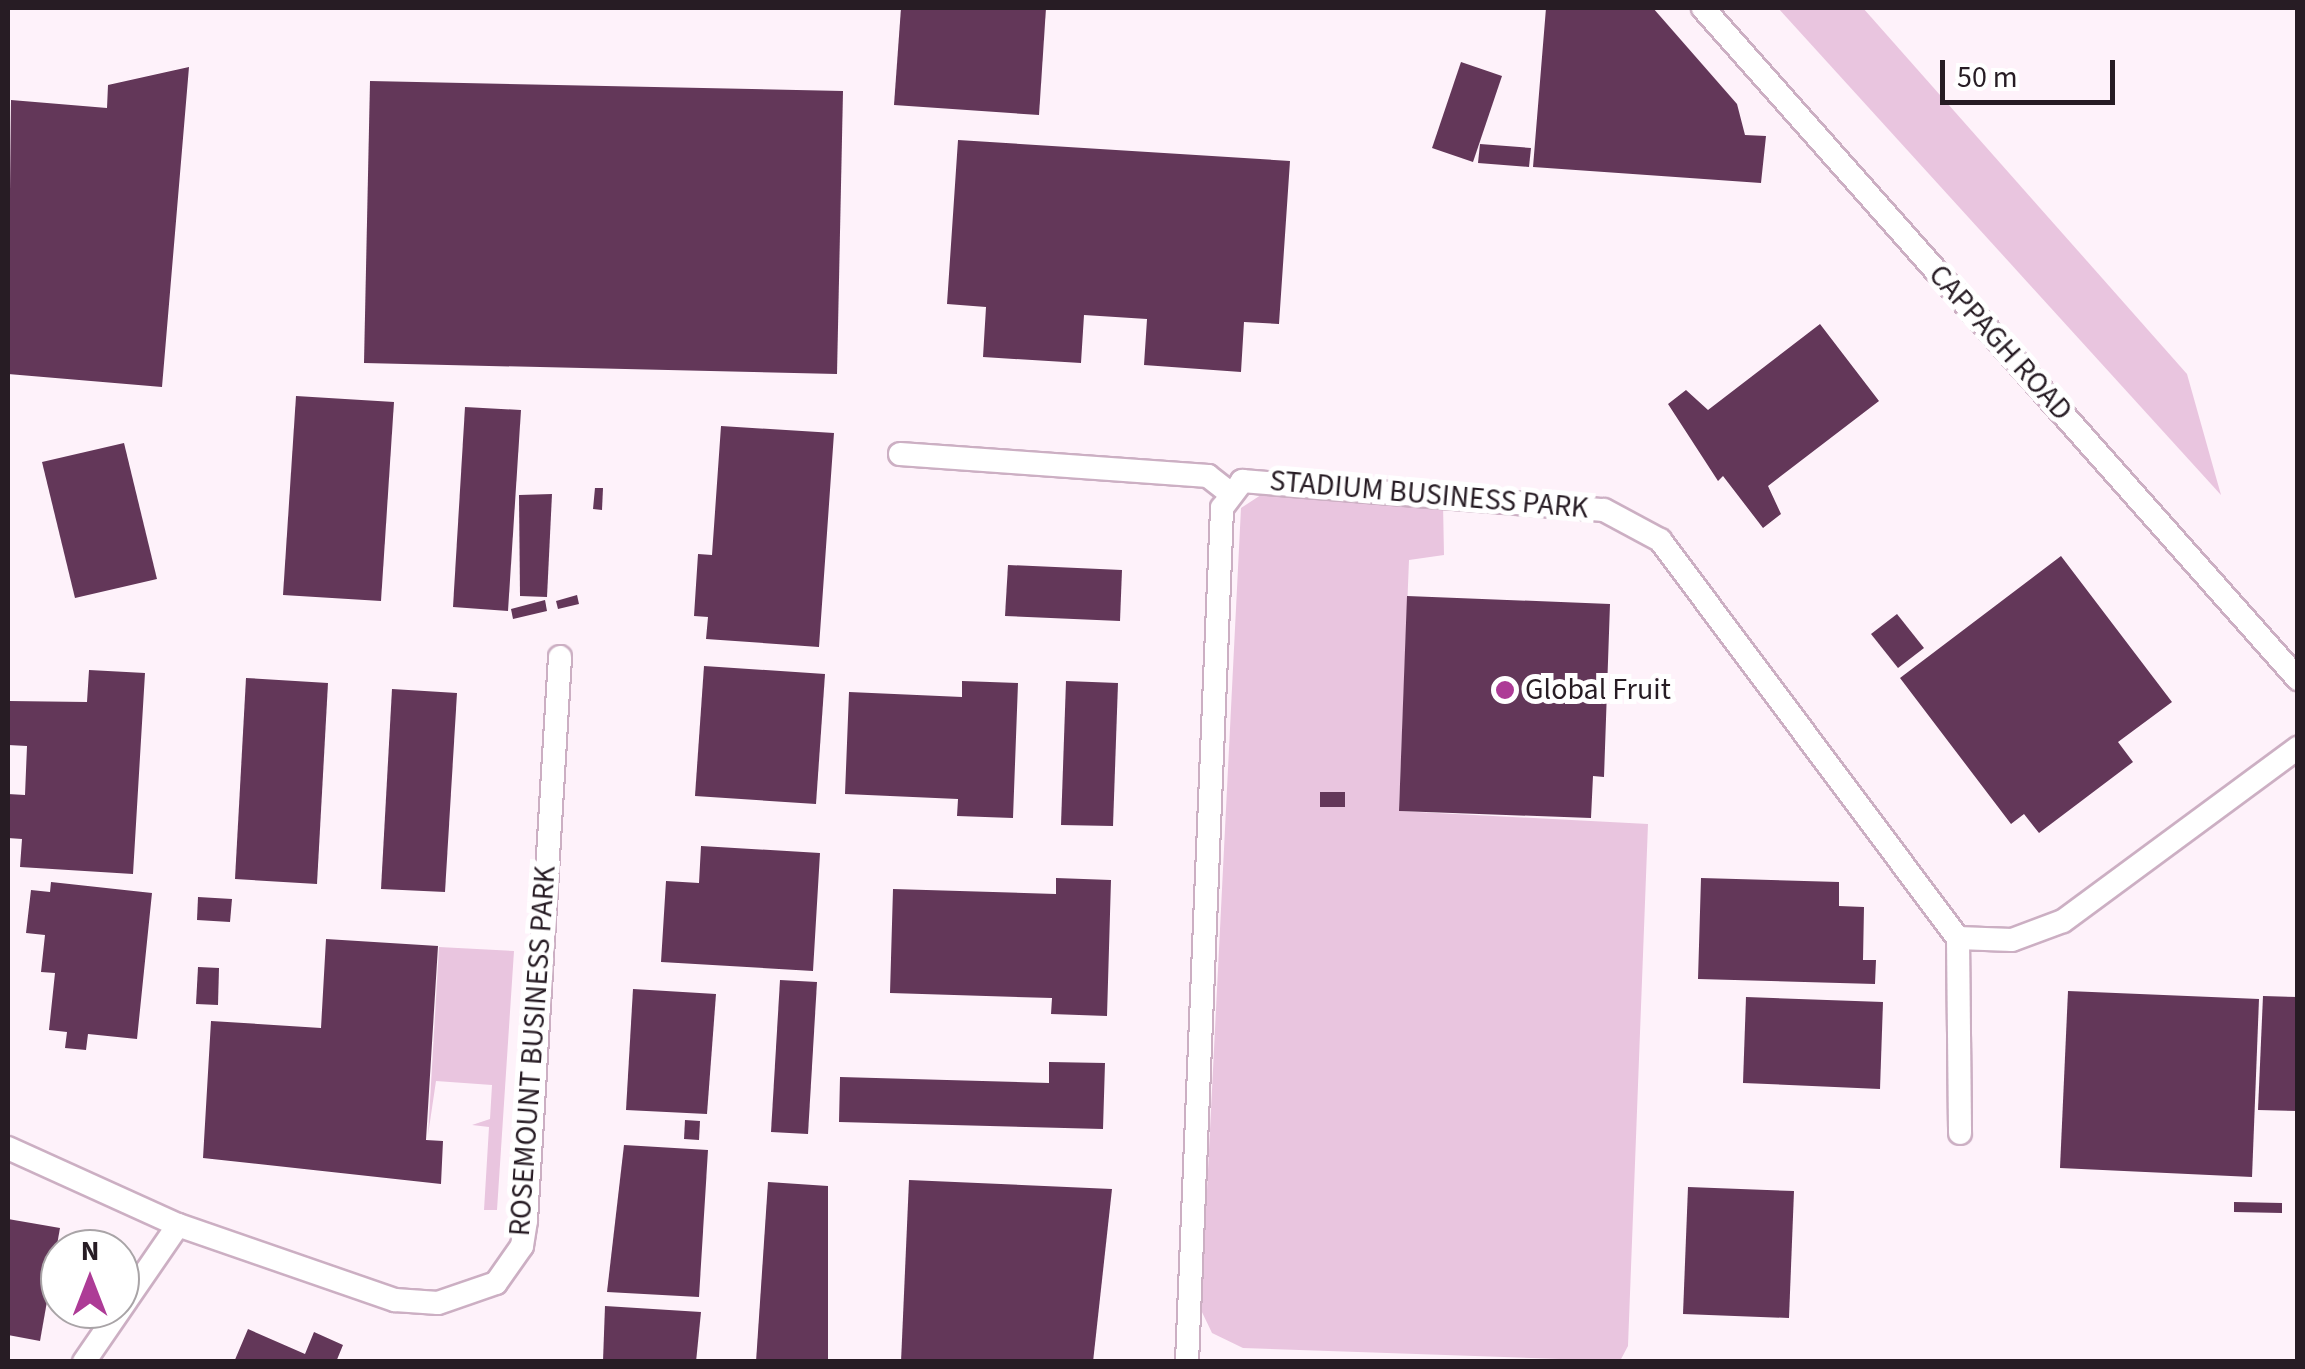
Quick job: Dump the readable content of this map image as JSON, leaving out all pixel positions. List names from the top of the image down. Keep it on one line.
{"streets":{"street":["CAPPAGH ROAD","STADIUM BUSINESS PARK","ROSEMOUNT BUSINESS PARK"]},"places":["Global Fruit"],"scale_bar":"50 m","north":"top"}
